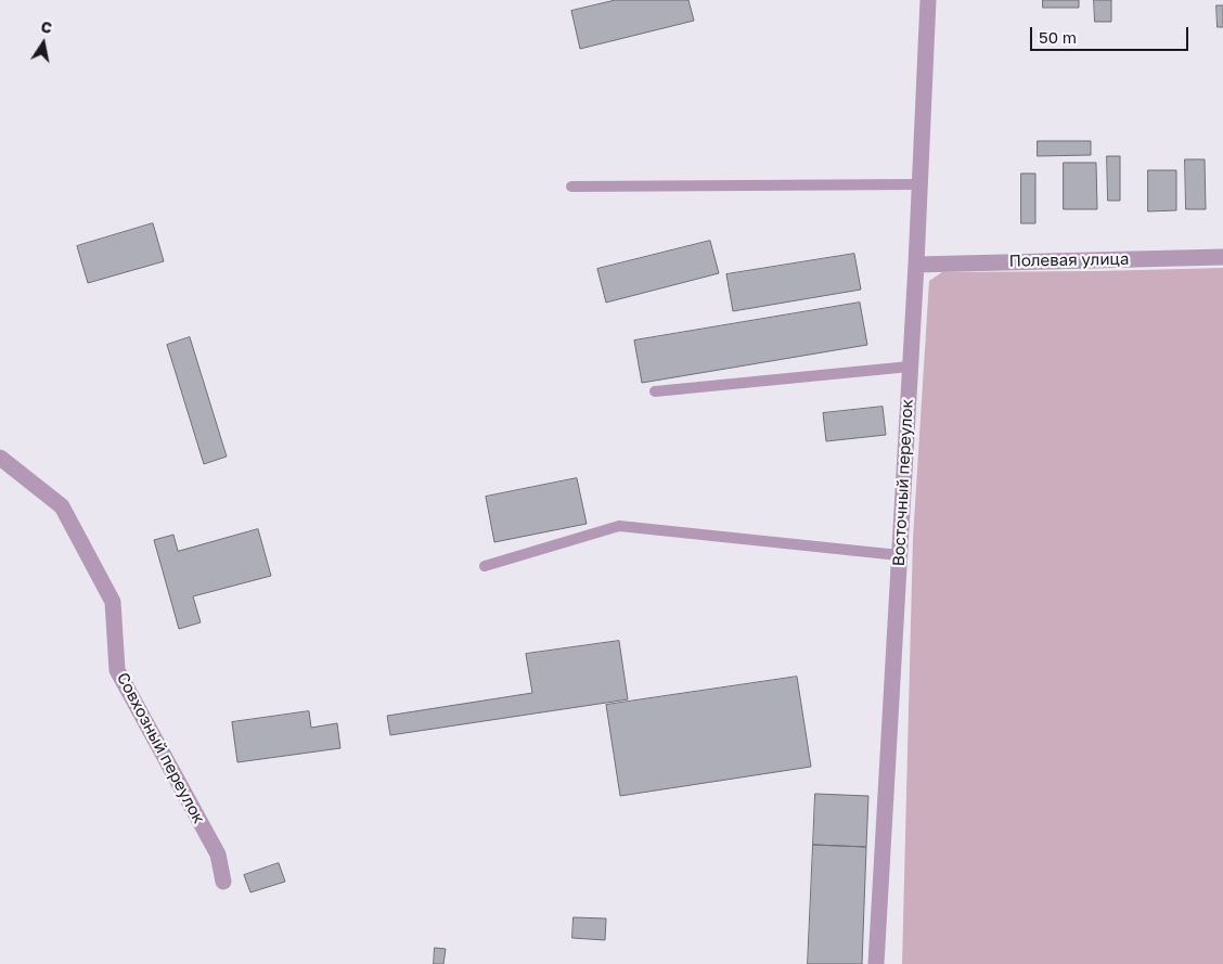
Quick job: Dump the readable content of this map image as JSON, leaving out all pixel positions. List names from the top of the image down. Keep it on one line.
{"streets":{"street":["Полевая улица","Восточный переулок","Совхозный переулок"]},"crossings":[["Полевая улица","Восточный переулок"]],"scale_bar":"50 m","north":"top"}
